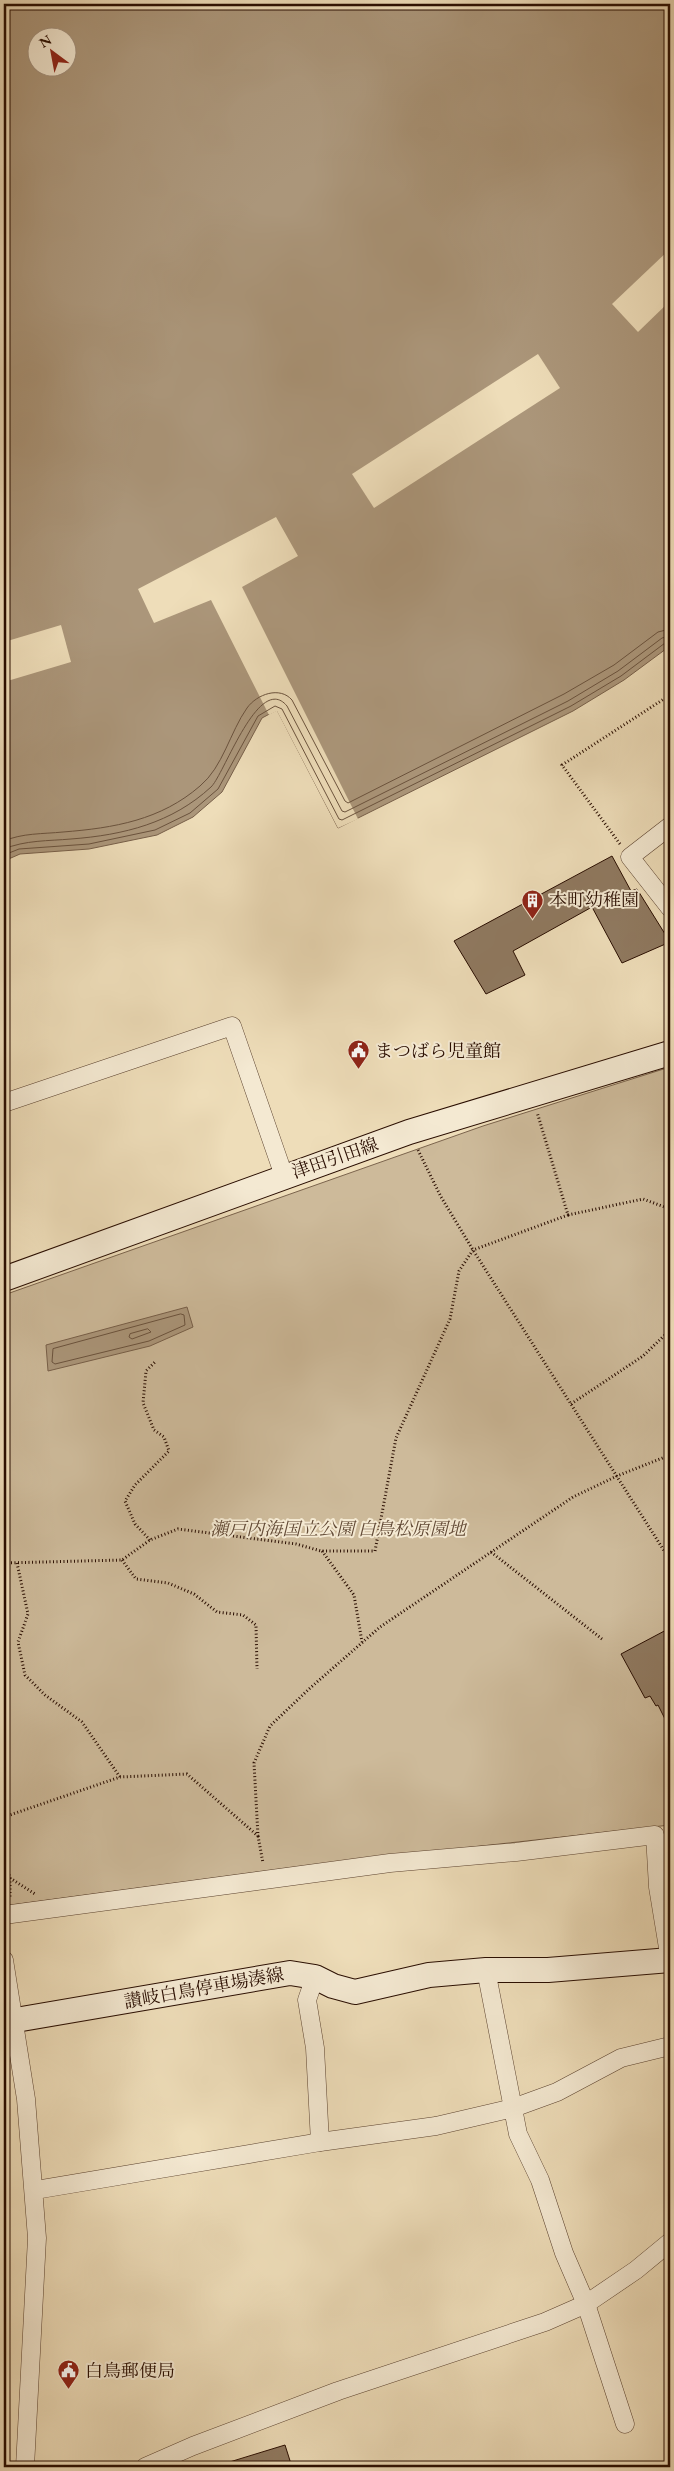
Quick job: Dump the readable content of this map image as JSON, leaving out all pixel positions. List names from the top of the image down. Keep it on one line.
{"streets":{"main road":["津田引田線","讃岐白鳥停車場湊線"]},"parks":["瀬戸内海国立公園 白鳥松原園地"],"places":{"building":["本町幼稚園"],"public building":["まつばら児童館","白鳥郵便局"]},"north":"top left"}
